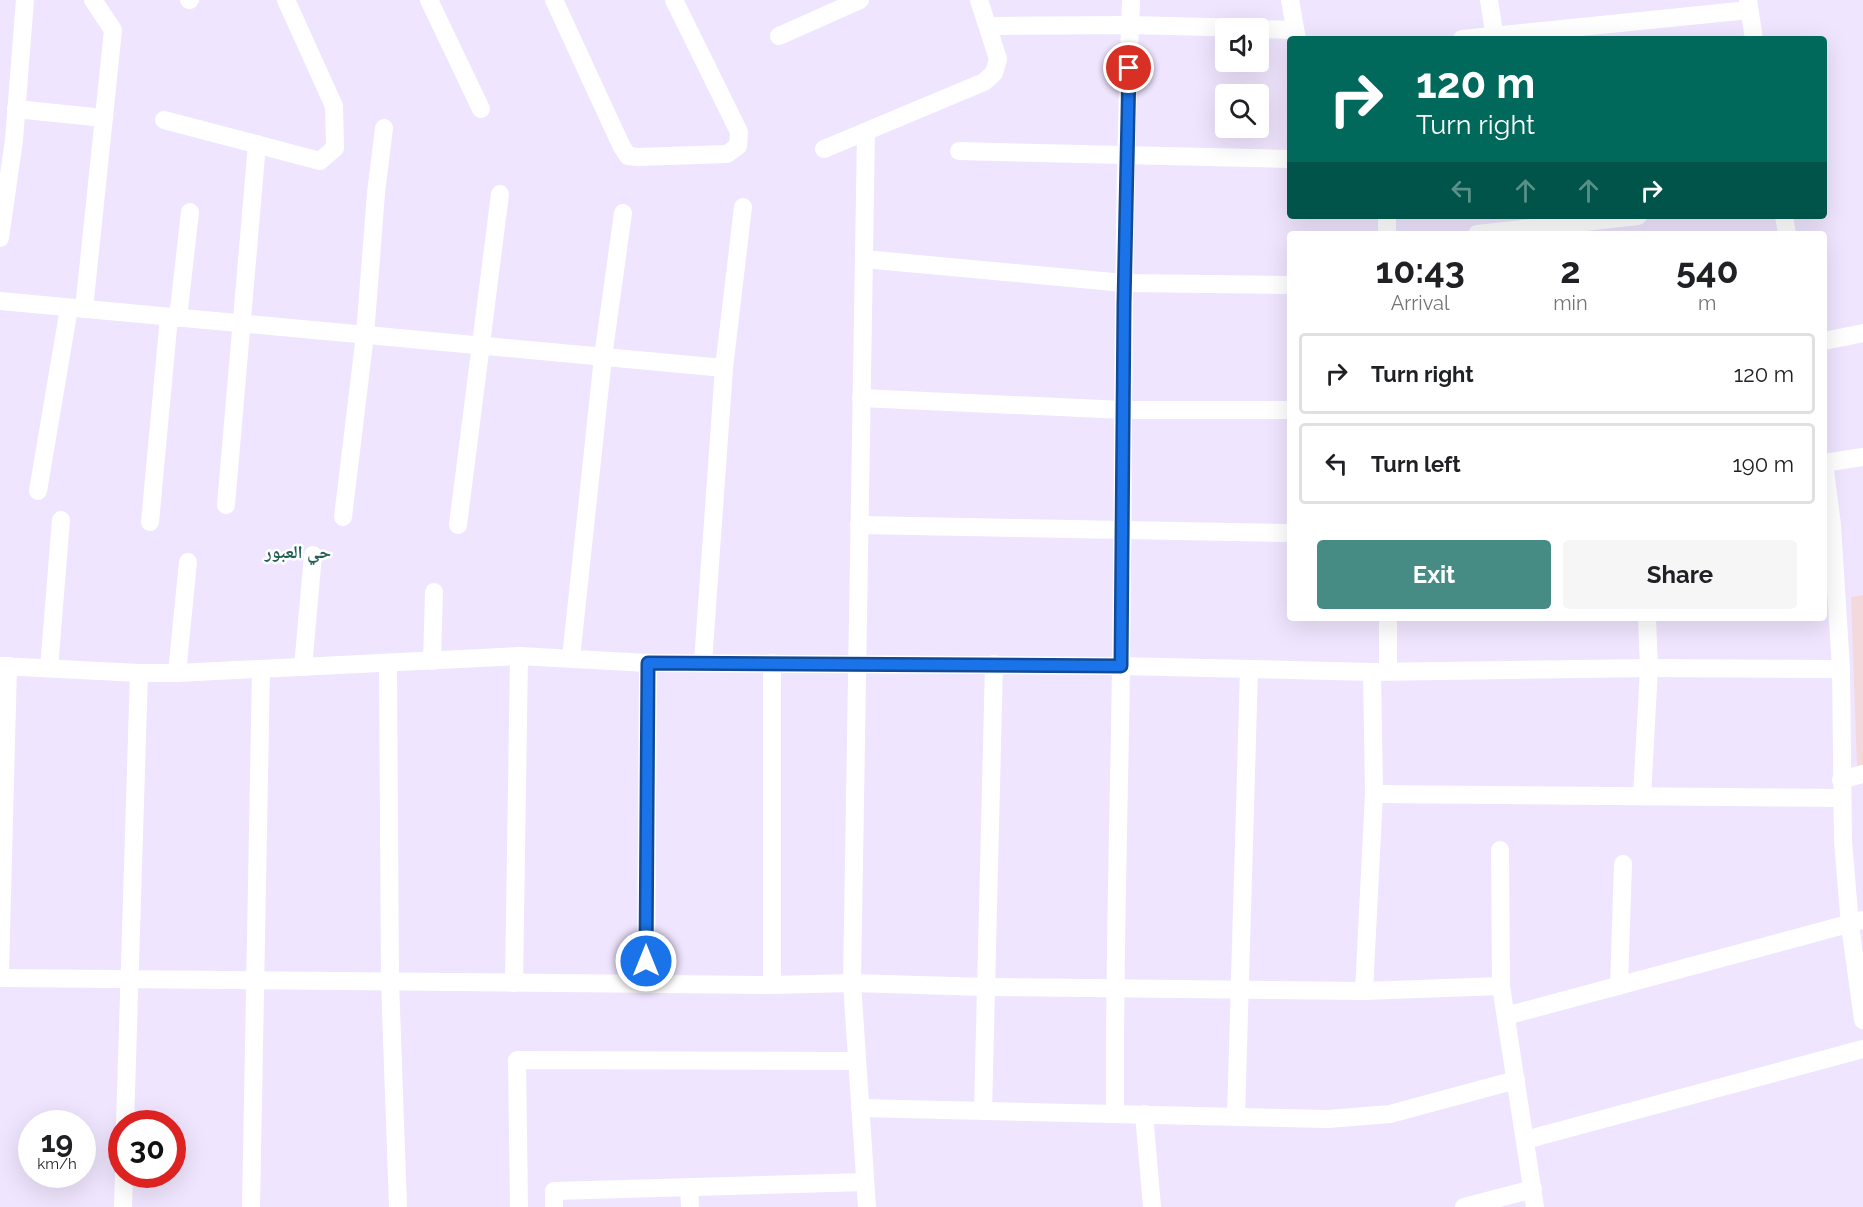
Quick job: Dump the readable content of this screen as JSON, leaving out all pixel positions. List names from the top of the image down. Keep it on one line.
{"districts":["حي العبور"],"page":{"turn":["120 m","Turn right"],"eta":["10:43","Arrival","2","min","540","m"],"list":[{"name":"Turn right","value":"120 m"},{"name":"Turn left","value":"190 m"}],"buttons":["Exit","Share"],"speed":"19 km/h","limit":"30"}}
